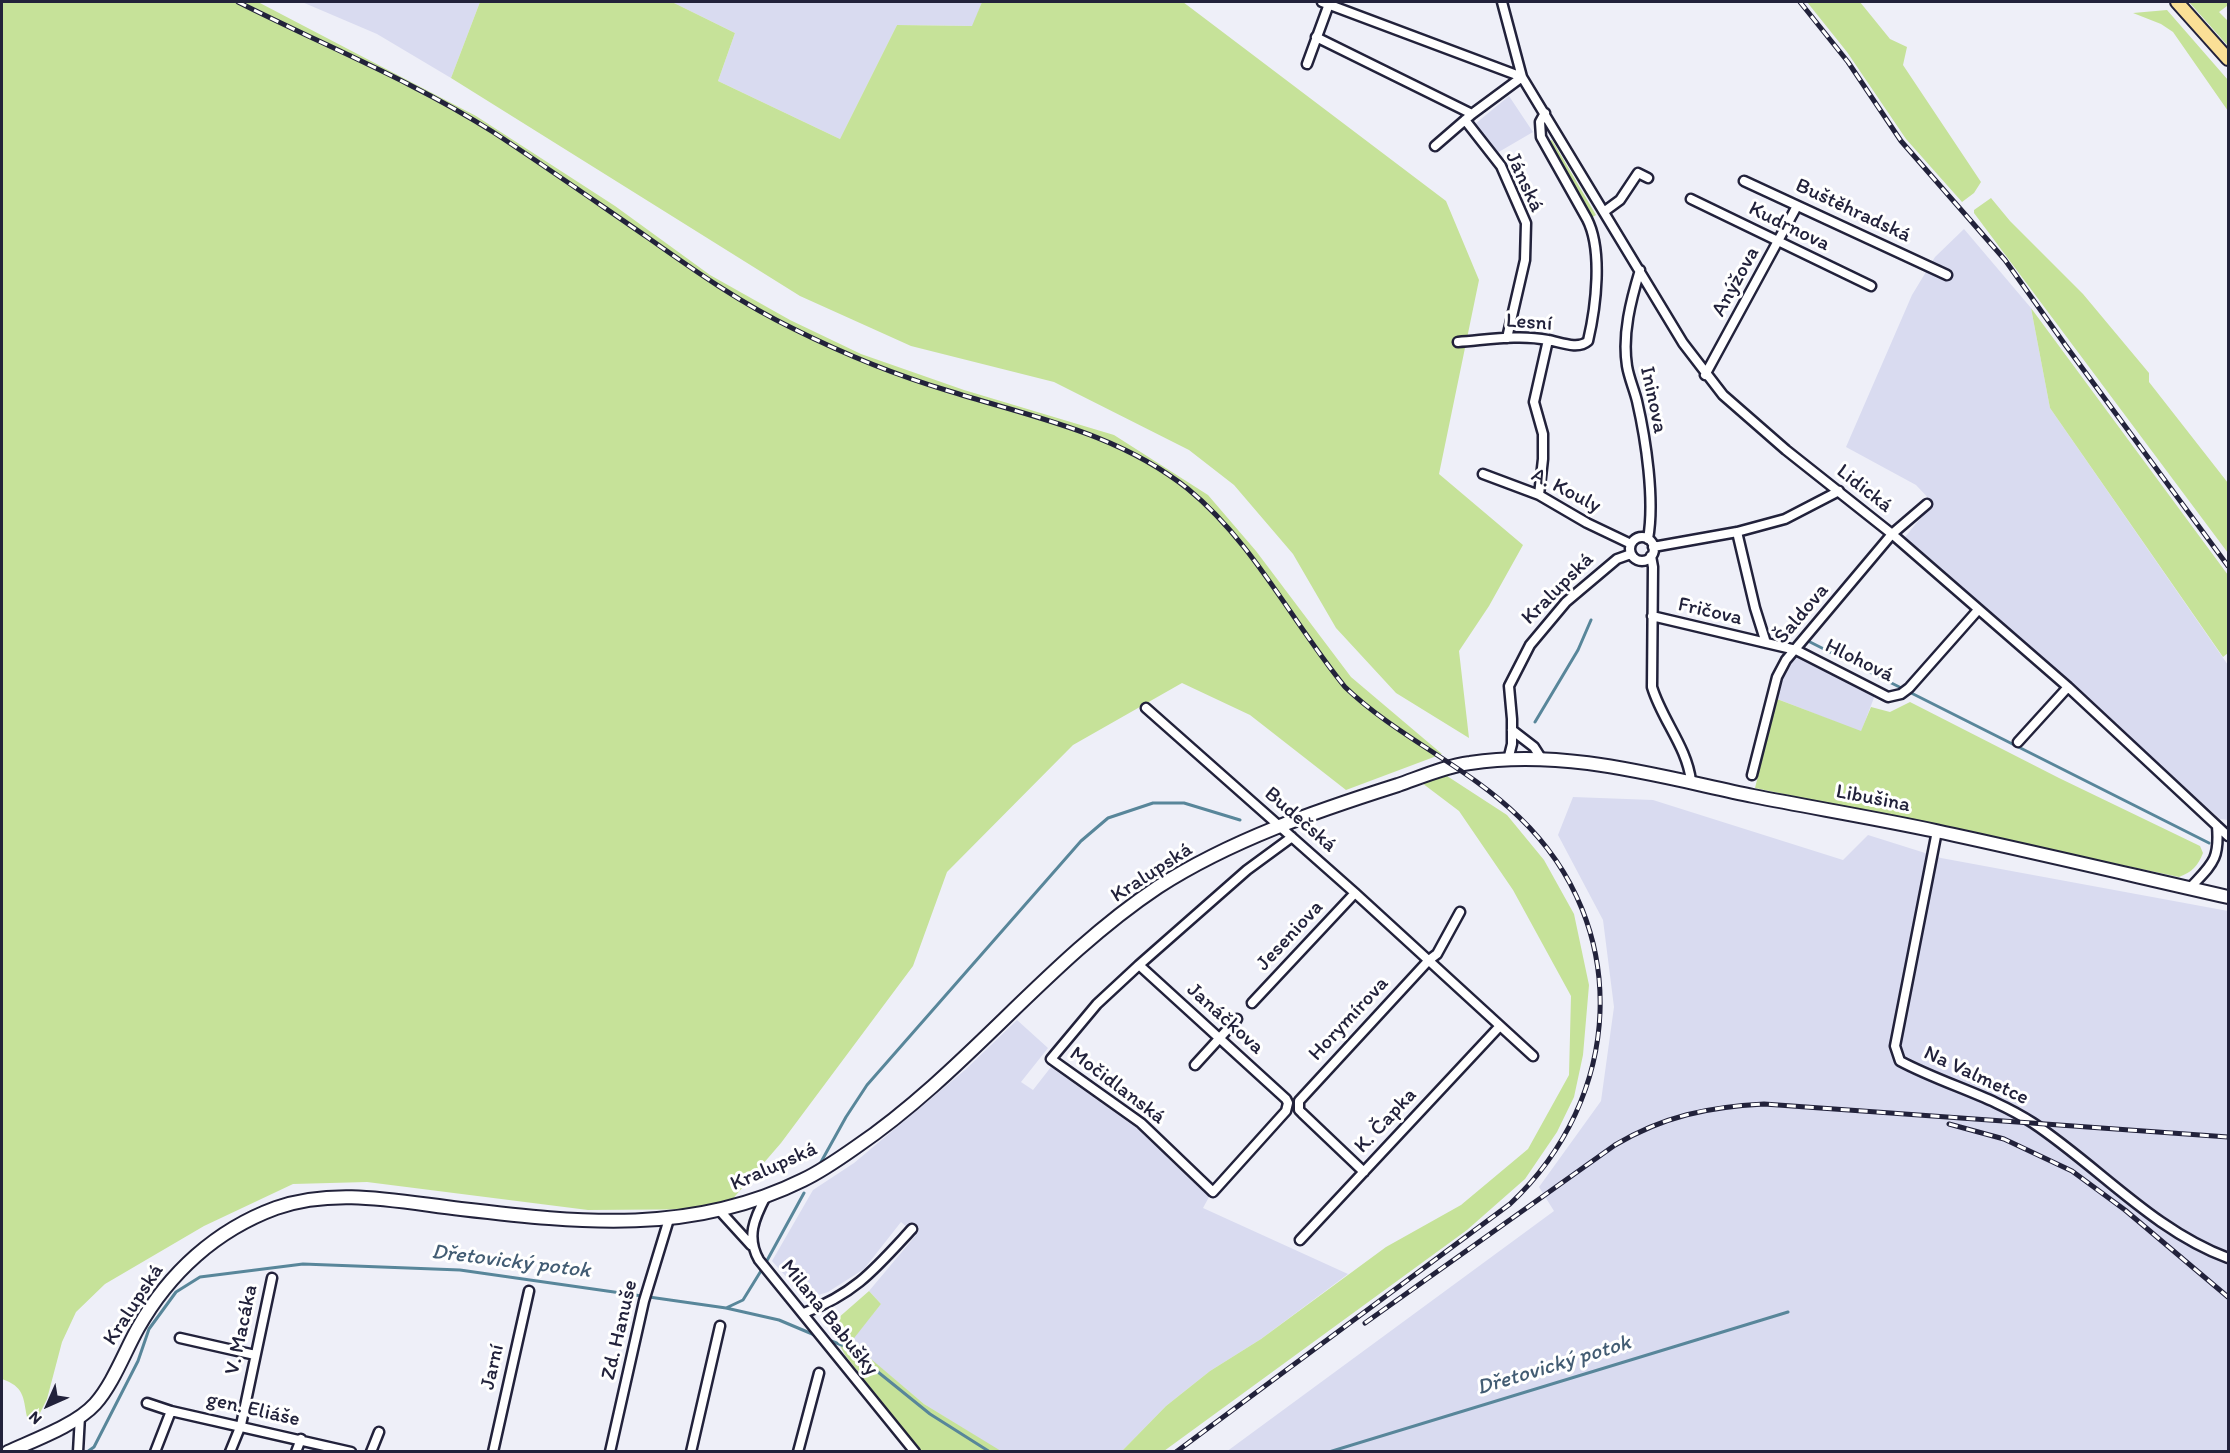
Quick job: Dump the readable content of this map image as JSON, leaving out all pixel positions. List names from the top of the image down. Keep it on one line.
{"streets":{"main road":["Kralupská","Libušina"],"street":["Jánská","Buštěhradská","Kudrnova","Anýžova","Lesní","Ininova","Lidická","A. Kouly","Fričova","Šaldova","Hlohová","Budečská","Jeseniova","Janáčkova","Horymírova","Na Valmetce","Močidlanská","K. Čapka","Milana Babušky","V. Macáka","Zd. Hanuše","Jarní","gen. Eliáše"]},"crossings":[["Jánská","Lesní"],["Buštěhradská","Anýžova"],["Kudrnova","Anýžova"],["Anýžova","Lidická"],["Lesní","Lidická"],["Ininova","Lidická"],["Lidická","Šaldova"],["Lidická","Hlohová"],["A. Kouly","Kralupská"],["Kralupská","Libušina"],["Kralupská","Budečská"],["Kralupská","Milana Babušky"],["Kralupská","Zd. Hanuše"],["Fričova","Šaldova"],["Fričova","Hlohová"],["Šaldova","Hlohová"],["Libušina","Na Valmetce"],["Budečská","Jeseniova"],["Budečská","Horymírova"],["Budečská","K. Čapka"],["Janáčkova","Močidlanská"],["Horymírova","K. Čapka"],["V. Macáka","gen. Eliáše"]],"water":["Dřetovický potok"],"north":"bottom left"}
